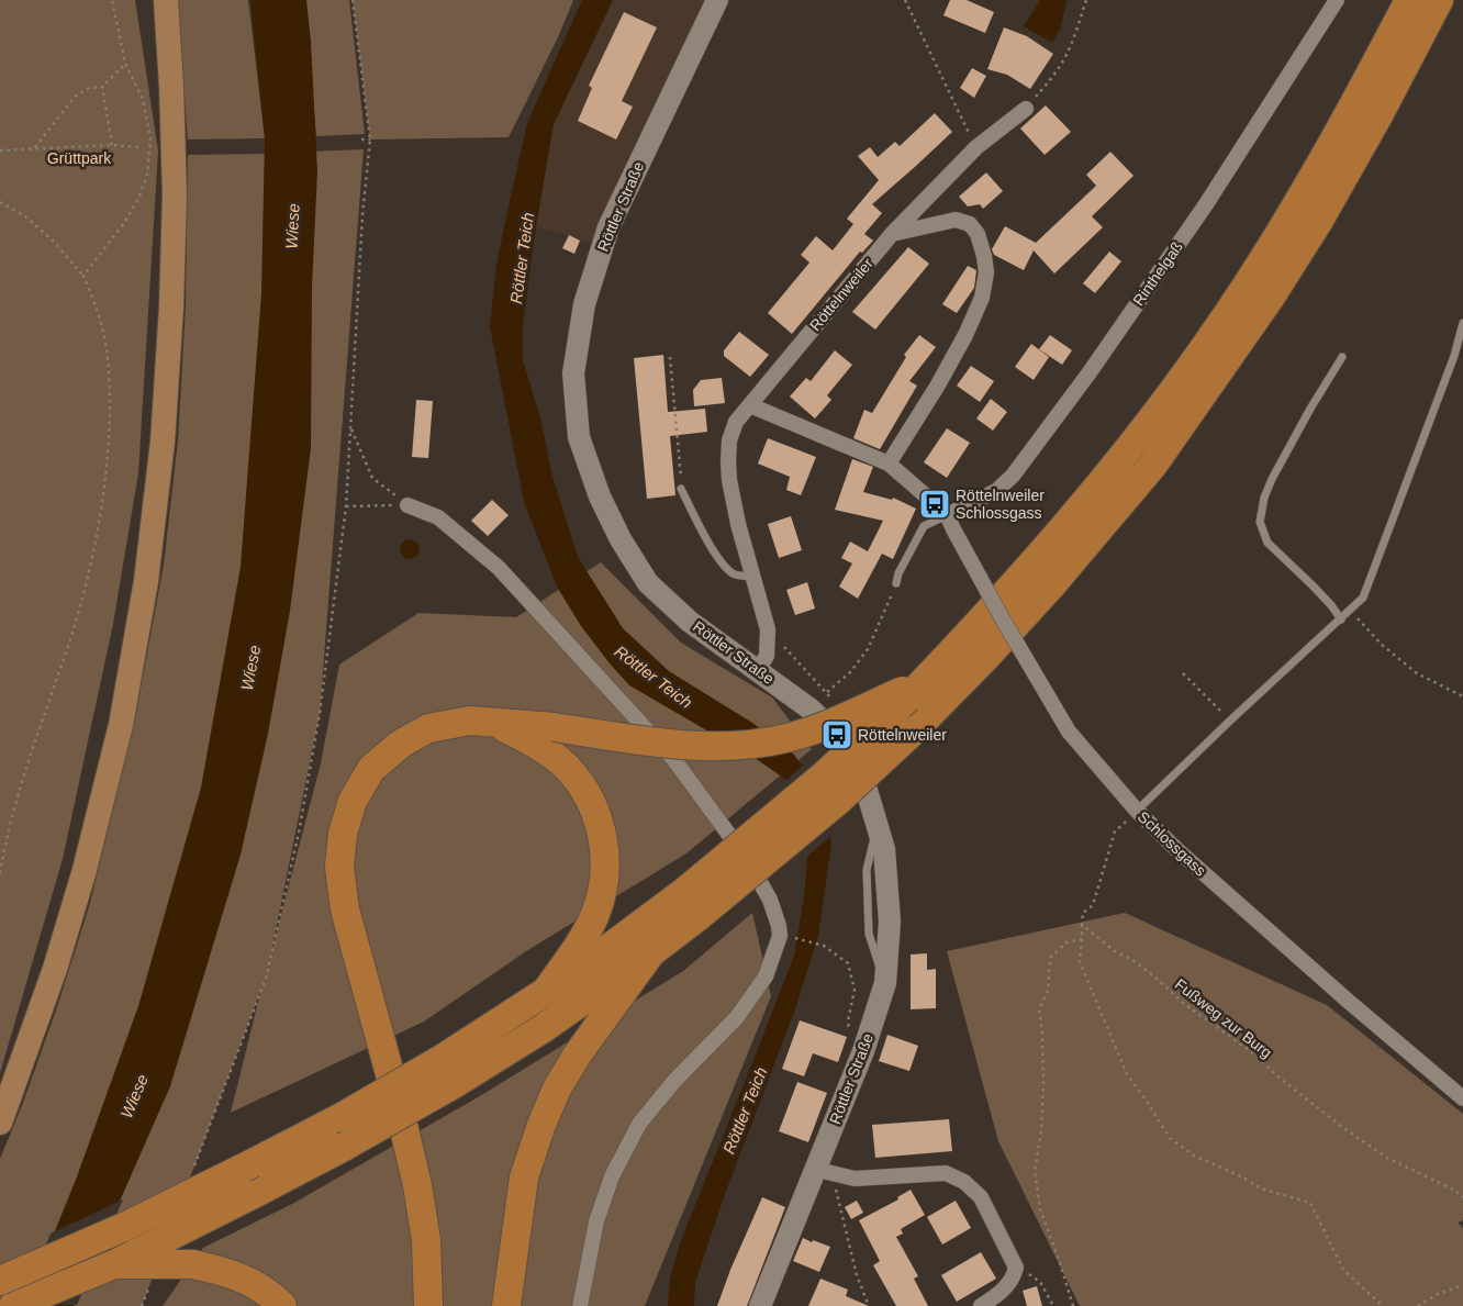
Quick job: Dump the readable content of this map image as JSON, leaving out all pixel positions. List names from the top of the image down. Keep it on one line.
{"streets":{"street":["Röttler Straße","Rinthelgaß","Röttelnweiler","Schlossgass"],"path":["Fußweg zur Burg"]},"crossings":[["Röttler Straße","Röttelnweiler"],["Rinthelgaß","Schlossgass"]],"water":["Wiese","Röttler Teich"],"parks":["Grüttpark"],"places":{"bus stop":["Röttelnweiler Schlossgass","Röttelnweiler"]}}
